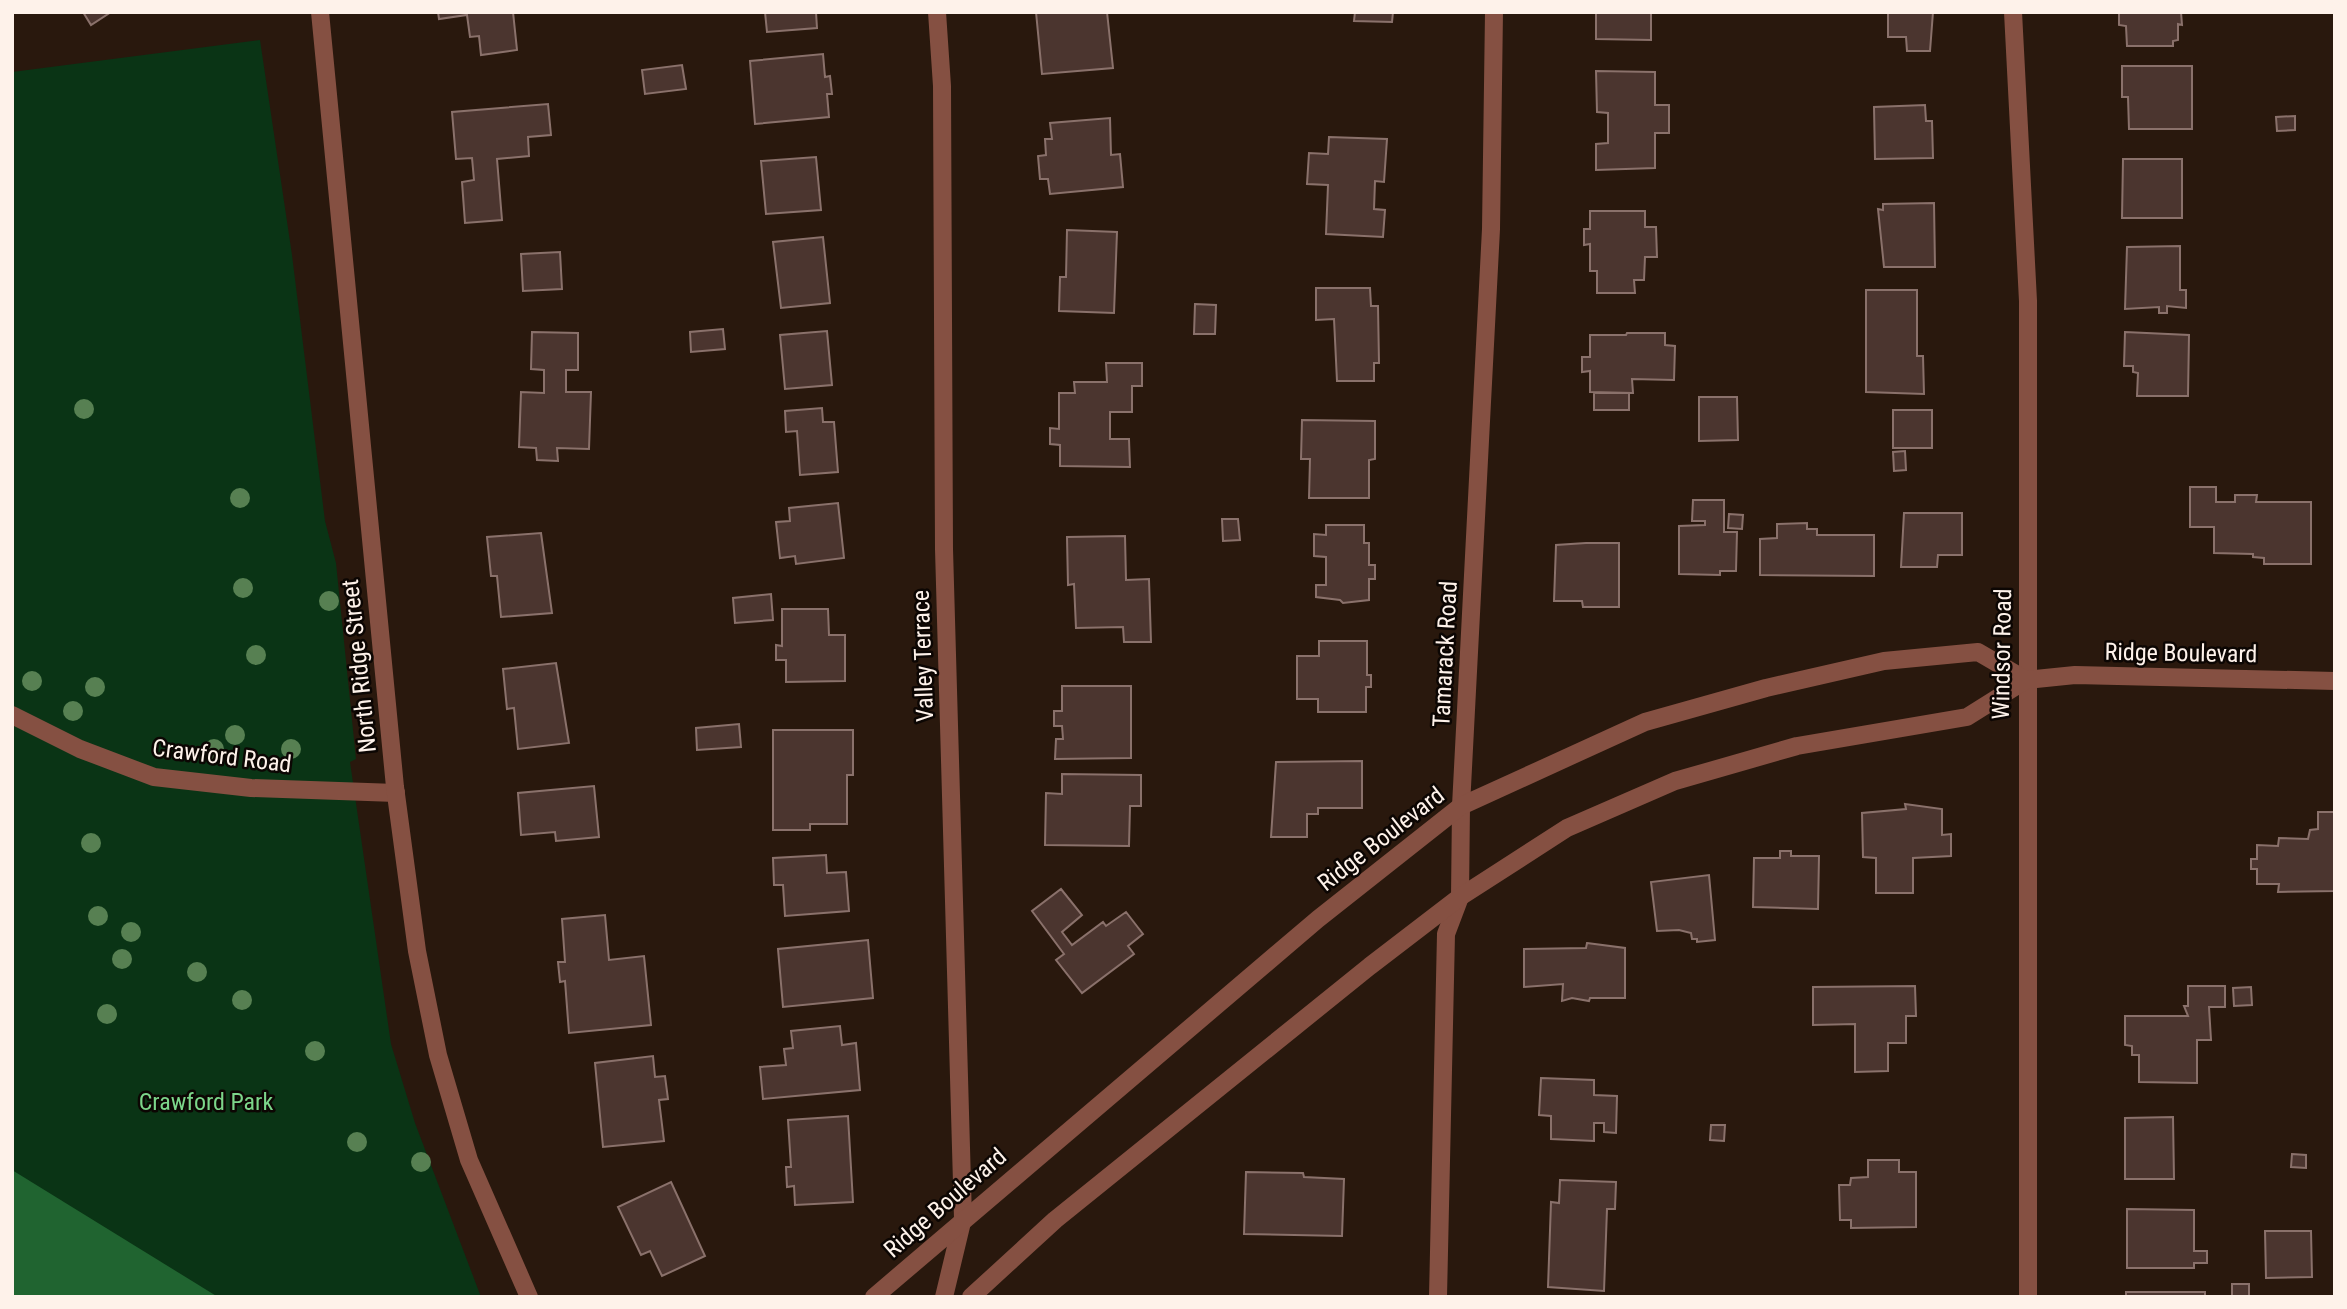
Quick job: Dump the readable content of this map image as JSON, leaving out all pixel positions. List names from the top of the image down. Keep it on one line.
{"streets":{"street":["Ridge Boulevard","Tamarack Road","Windsor Road","Valley Terrace","North Ridge Street","Crawford Road"]},"crossings":[["Ridge Boulevard","Tamarack Road"],["Ridge Boulevard","Windsor Road"],["Ridge Boulevard","Valley Terrace"],["North Ridge Street","Crawford Road"]],"parks":["Crawford Park"]}
